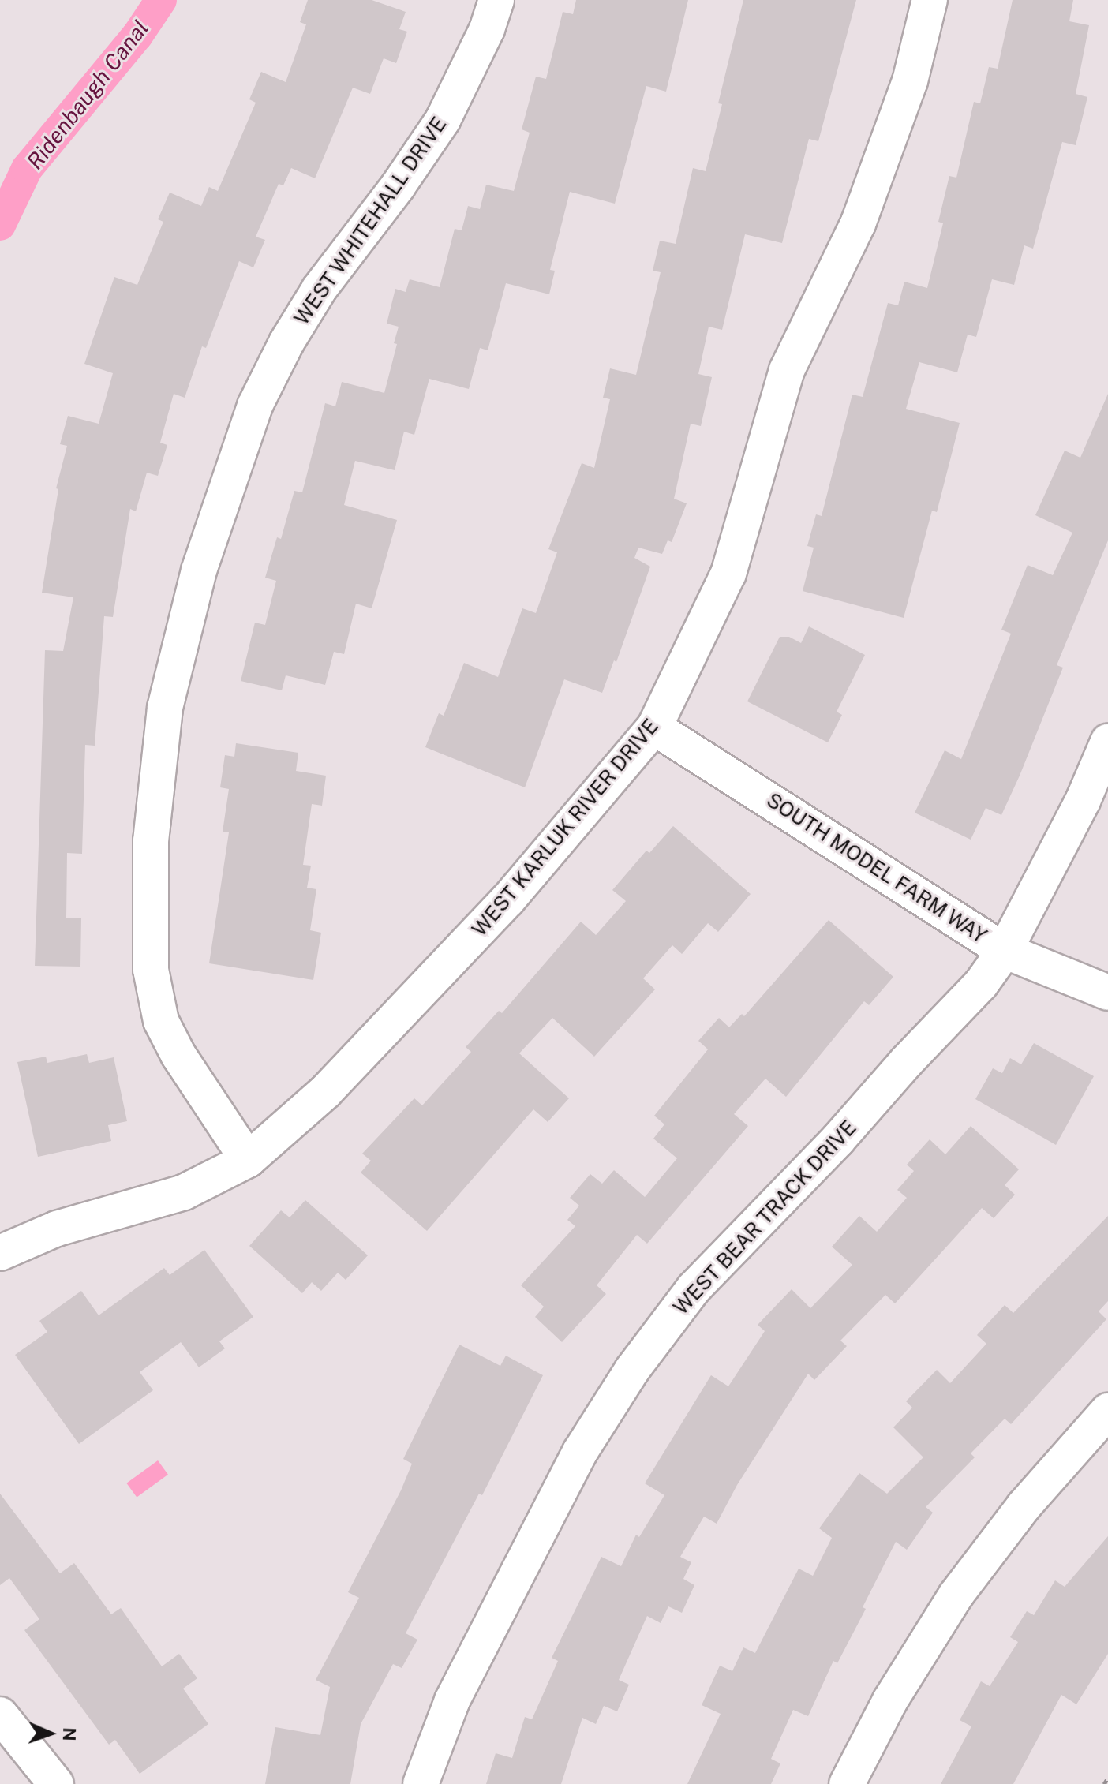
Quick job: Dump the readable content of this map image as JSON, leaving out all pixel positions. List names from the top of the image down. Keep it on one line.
{"streets":{"street":["WEST WHITEHALL DRIVE","WEST KARLUK RIVER DRIVE","SOUTH MODEL FARM WAY","WEST BEAR TRACK DRIVE"]},"crossings":[["WEST WHITEHALL DRIVE","WEST KARLUK RIVER DRIVE"],["WEST KARLUK RIVER DRIVE","SOUTH MODEL FARM WAY"],["SOUTH MODEL FARM WAY","WEST BEAR TRACK DRIVE"]],"water":["Ridenbaugh Canal"],"north":"right"}
